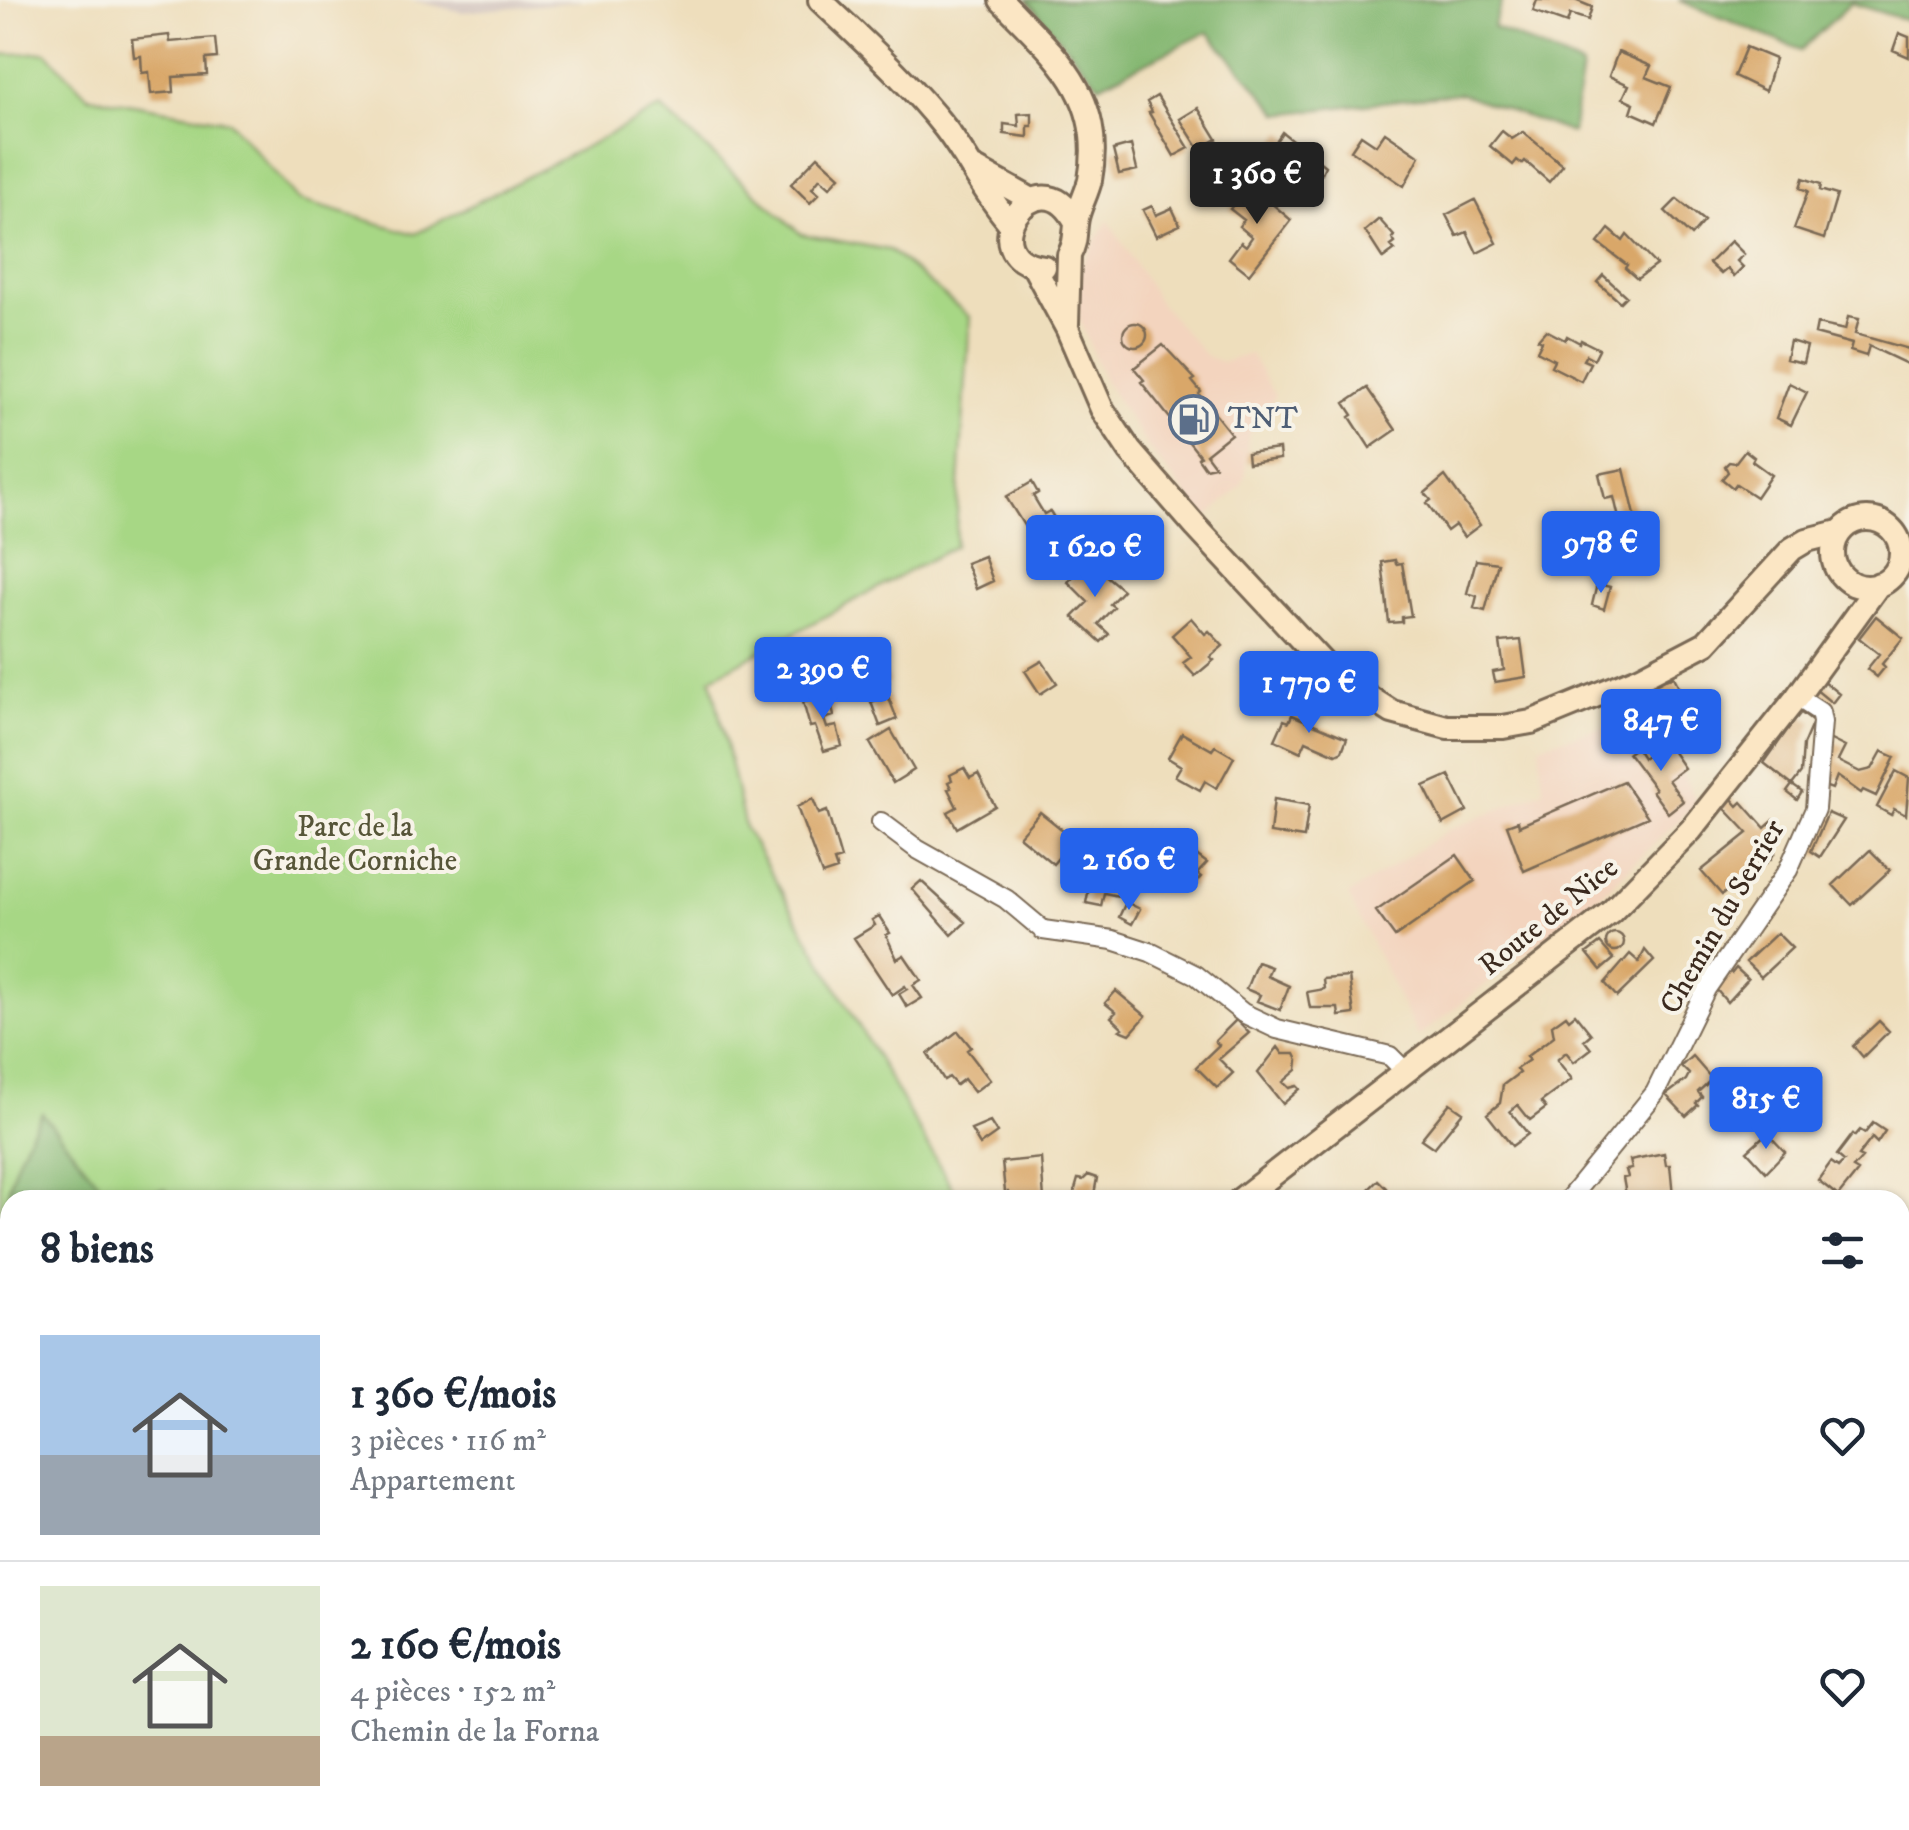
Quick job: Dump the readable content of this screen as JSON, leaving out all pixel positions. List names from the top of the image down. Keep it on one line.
{"streets":{"main road":["Route de Nice"],"street":["Chemin du Serrier"]},"crossings":[["Route de Nice","Chemin du Serrier"]],"parks":["Parc de la Grande Corniche"],"places":{"fuel station":["TNT"]},"page":{"price":["1 360 €","978 €","1 620 €","2 390 €","1 770 €","847 €","2 160 €","815 €"],"heading":"8 biens","list":[{"name":"1 360 €/mois","note":"3 pièces · 116 m² · Appartement"},{"name":"2 160 €/mois","note":"4 pièces · 152 m² · Chemin de la Forna"}]}}
